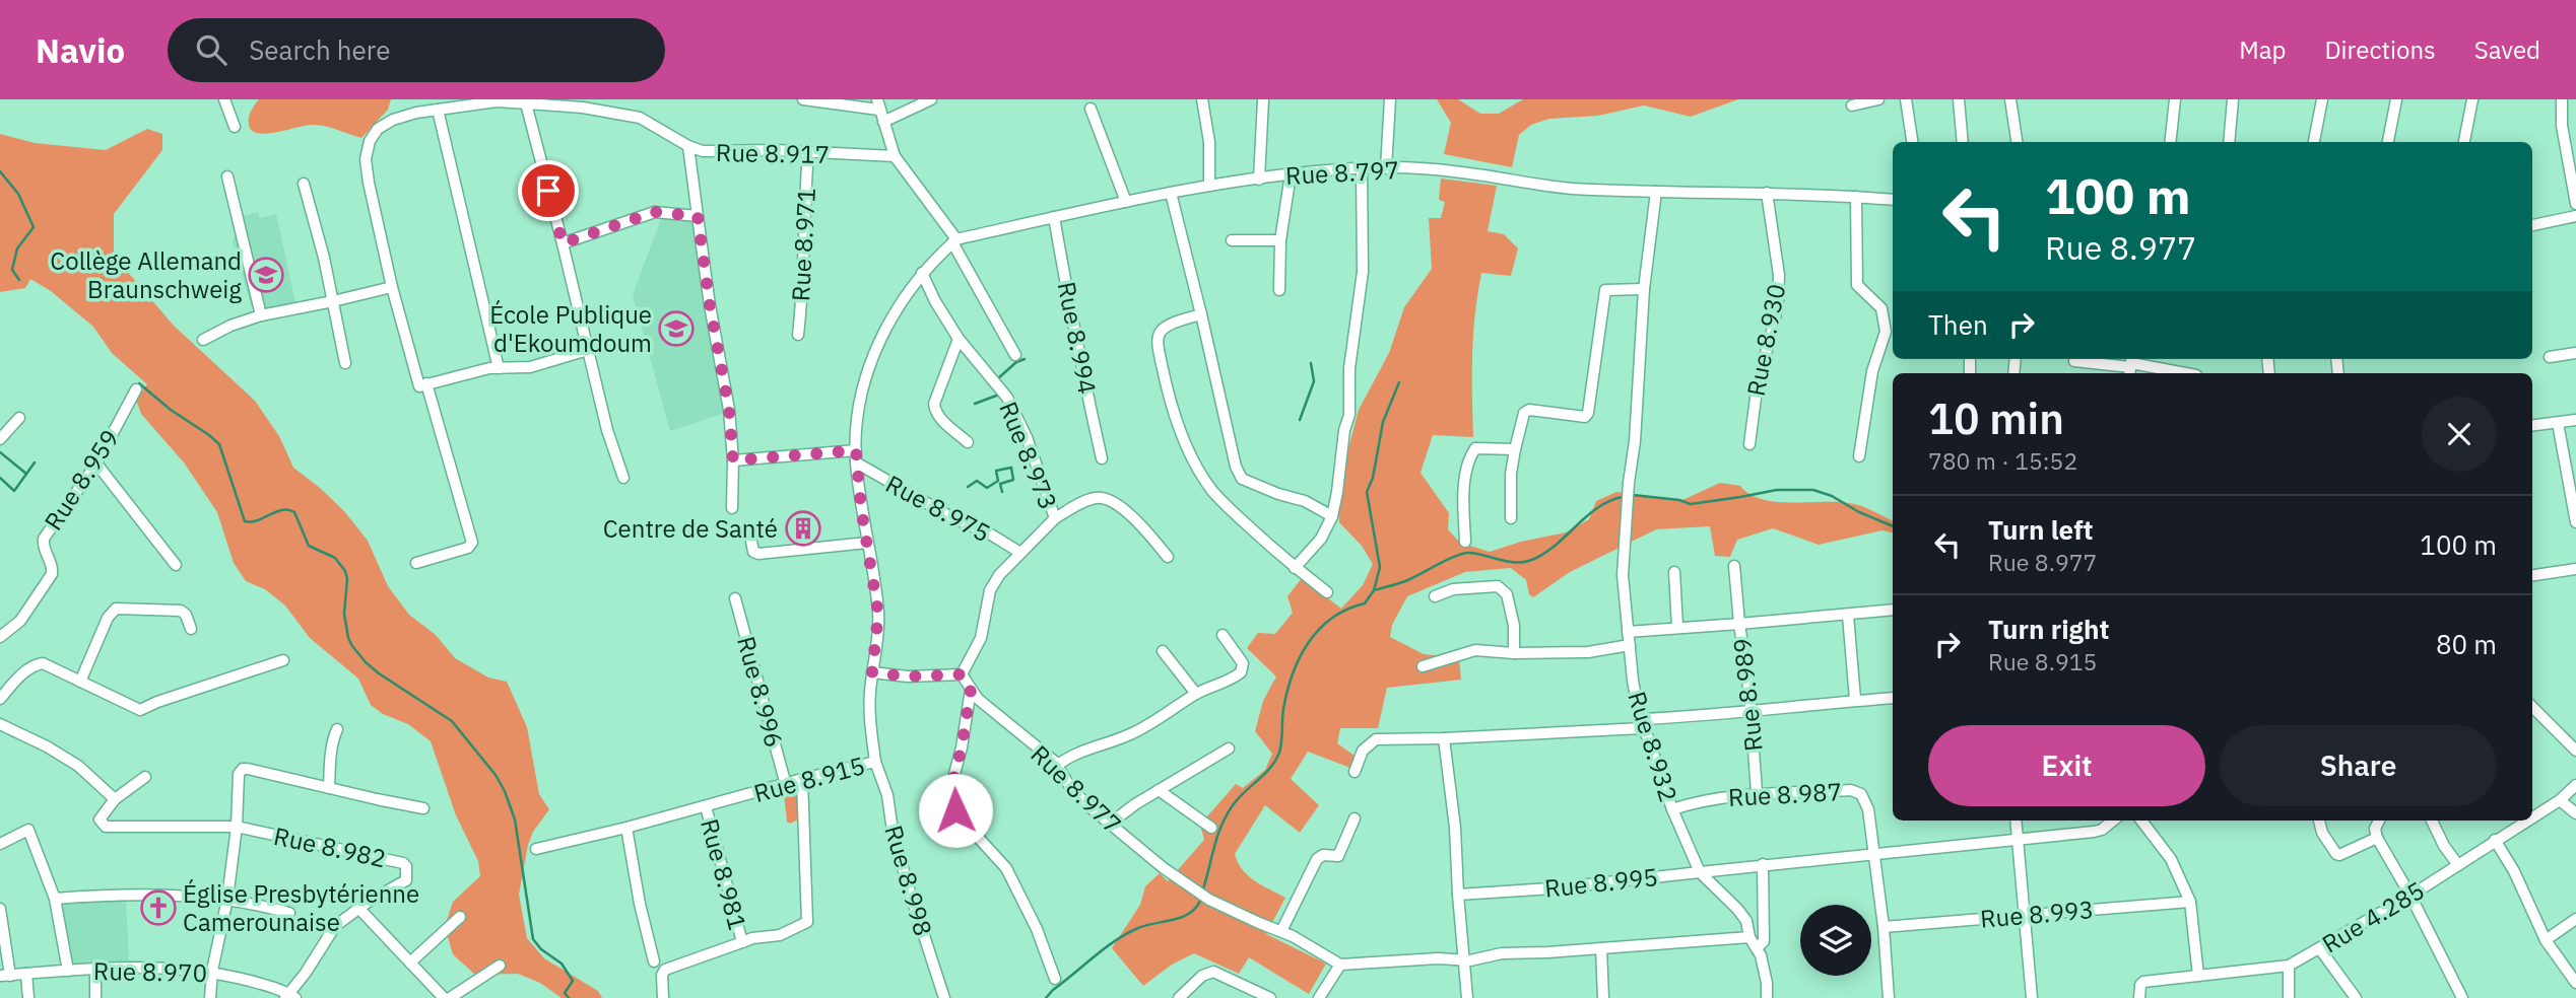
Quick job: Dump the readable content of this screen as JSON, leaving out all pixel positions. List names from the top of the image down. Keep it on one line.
{"streets":{"street":["Rue 8.917","Rue 8.797","Rue 8.971","Rue 8.994","Rue 8.930","Rue 8.973","Rue 8.959","Rue 8.975","Rue 8.996","Rue 8.989","Rue 8.932","Rue 8.915","Rue 8.977","Rue 8.987","Rue 8.982","Rue 8.981","Rue 8.998","Rue 8.995","Rue 8.993","Rue 4.285","Rue 8.970"]},"crossings":[["Rue 8.917","Rue 8.971"],["Rue 8.797","Rue 8.994"],["Rue 8.797","Rue 8.930"],["Rue 8.797","Rue 8.932"],["Rue 8.797","Rue 8.915"],["Rue 8.973","Rue 8.975"],["Rue 8.973","Rue 8.915"],["Rue 8.973","Rue 8.977"],["Rue 8.975","Rue 8.915"],["Rue 8.996","Rue 8.915"],["Rue 8.989","Rue 8.932"],["Rue 8.989","Rue 8.987"],["Rue 8.932","Rue 8.987"],["Rue 8.932","Rue 8.995"],["Rue 8.915","Rue 8.981"],["Rue 8.915","Rue 8.998"],["Rue 8.987","Rue 8.993"],["Rue 8.982","Rue 8.970"]],"places":{"school or university":["Collège Allemand Braunschweig","École Publique d'Ekoumdoum"],"building":["Centre de Santé"],"church":["Église Presbytérienne Camerounaise"]},"page":{"header":"Navio","search":"Search here","nav":["Map","Directions","Saved"],"turn":["100 m","Rue 8.977"],"then":"Then","heading":["10 min","780 m · 15:52"],"list":[{"name":"Turn left","note":"Rue 8.977","value":"100 m"},{"name":"Turn right","note":"Rue 8.915","value":"80 m"}],"buttons":["Exit","Share"]}}
